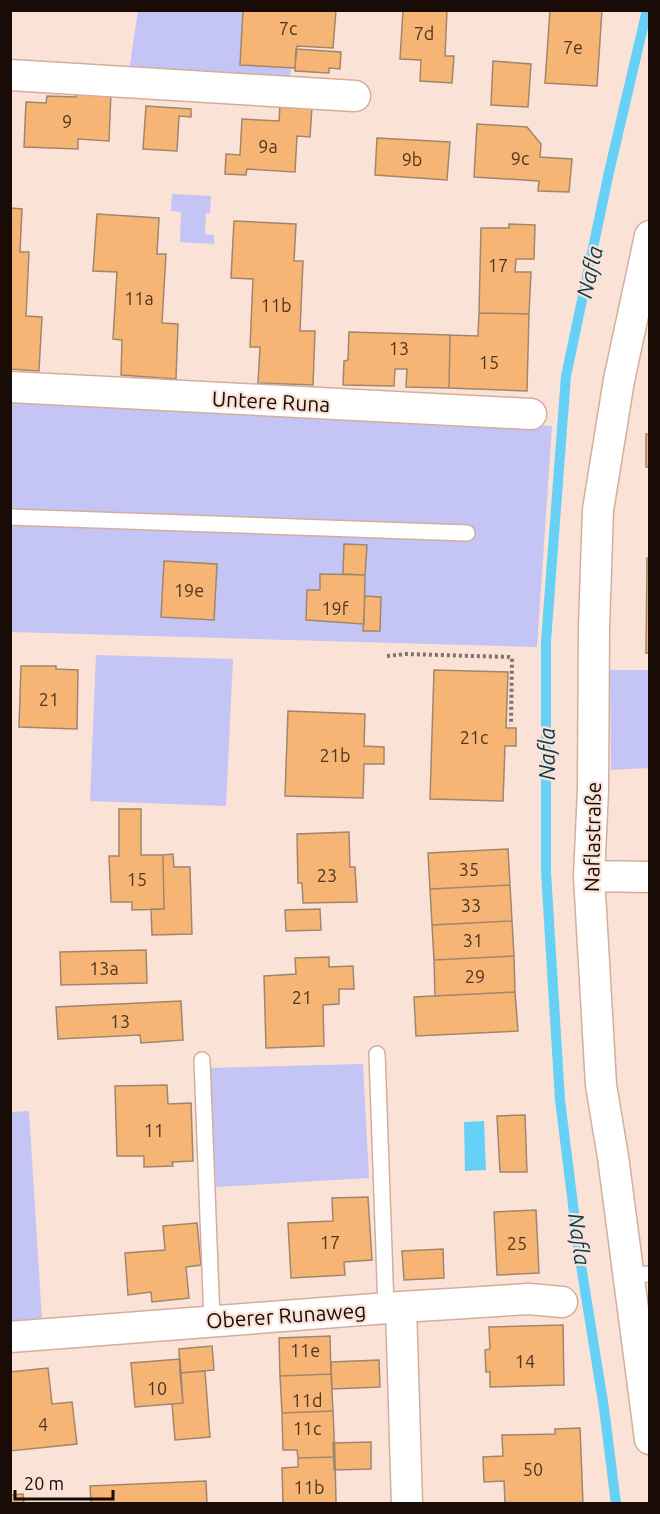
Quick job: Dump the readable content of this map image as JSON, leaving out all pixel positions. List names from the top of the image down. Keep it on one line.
{"streets":{"street":["Untere Runa","Naflastraße","Oberer Runaweg"]},"water":["Nafla"],"house_numbers":["7c","7d","7e","9","9a","9c","9b","17","11a","11b","13","15","19e","19f","21","21c","21b","35","23","15","33","31","13a","29","21","13","11","17","25","11e","14","10","11d","4","11c","50","11b"],"scale_bar":"20 m"}
